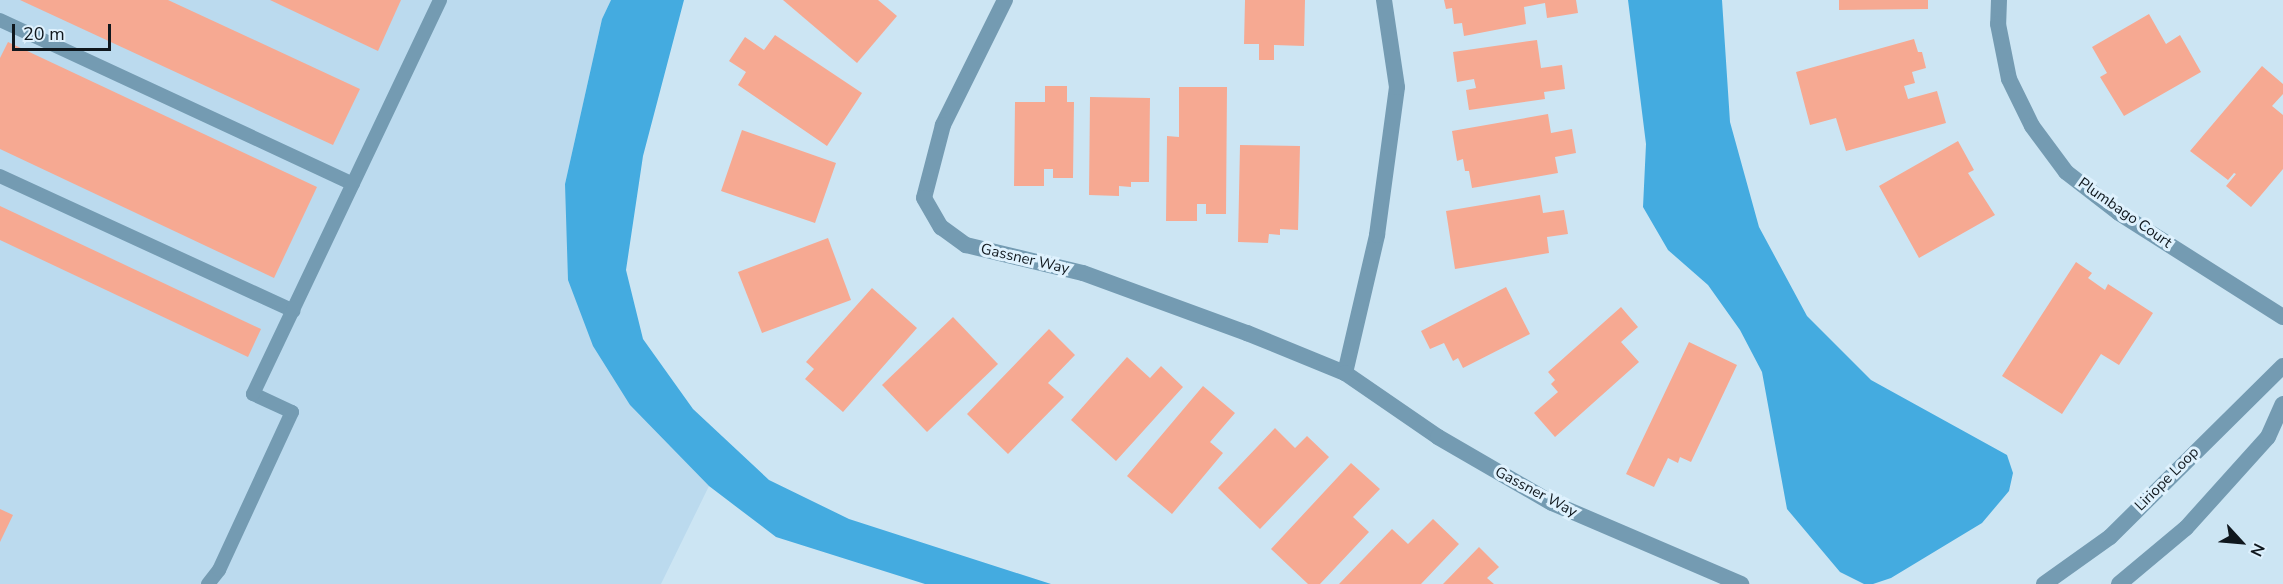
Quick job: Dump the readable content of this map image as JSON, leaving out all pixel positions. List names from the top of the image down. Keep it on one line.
{"streets":{"street":["Plumbago Court","Gassner Way","Liriope Loop"]},"scale_bar":"20 m","north":"bottom right"}
